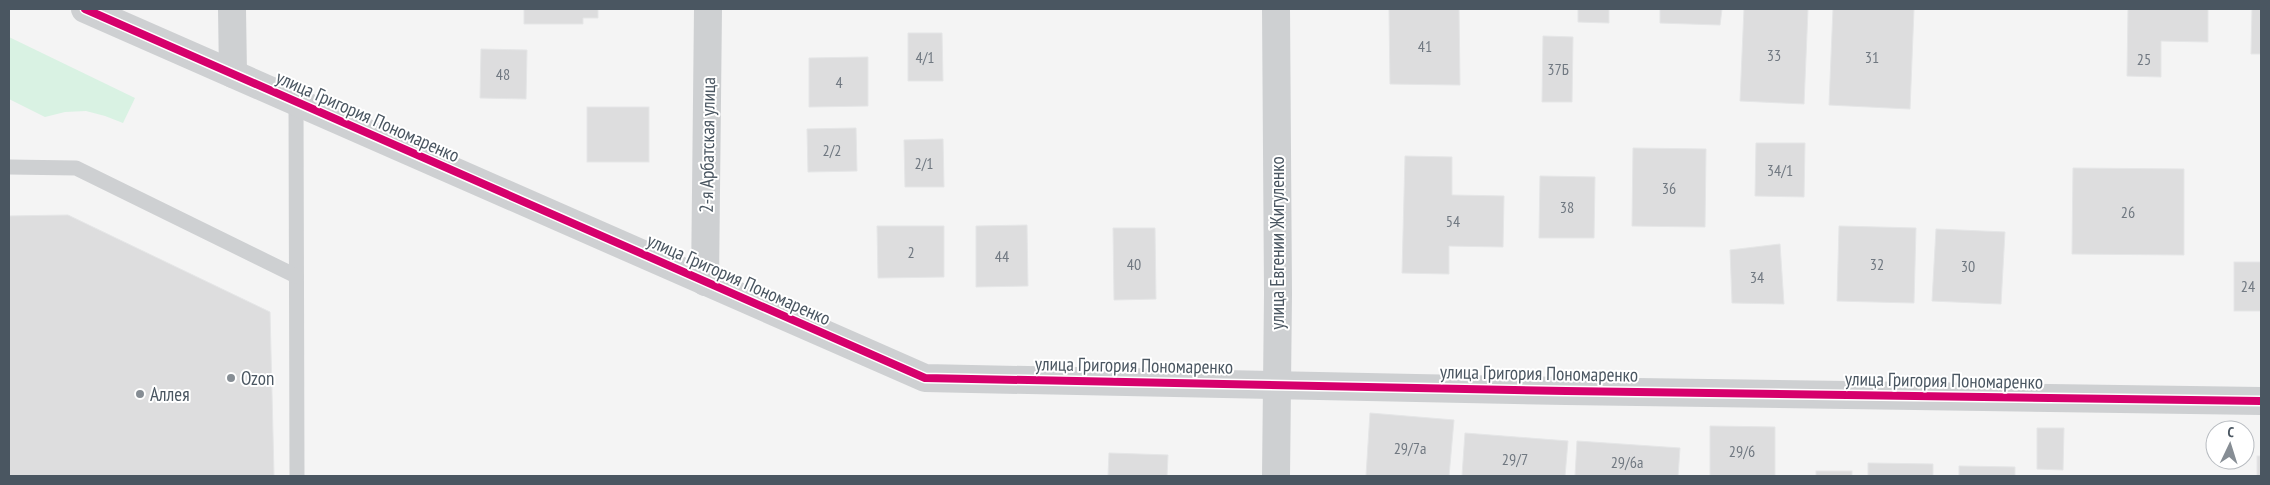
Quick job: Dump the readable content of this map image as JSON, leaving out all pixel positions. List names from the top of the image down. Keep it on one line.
{"streets":{"street":["улица Григория Пономаренко","2-я Арбатская улица","улица Евгении Жигуленко"]},"crossings":[["улица Григория Пономаренко","2-я Арбатская улица"],["улица Григория Пономаренко","улица Евгении Жигуленко"]],"places":["Ozon","Аллея"],"house_numbers":["41","33","4/1","31","25","37Б","48","4","2/2","2/1","34/1","36","38","26","54","2","44","40","32","30","34","24","29/7а","29/6","29/7","29/6а"],"north":"top"}
